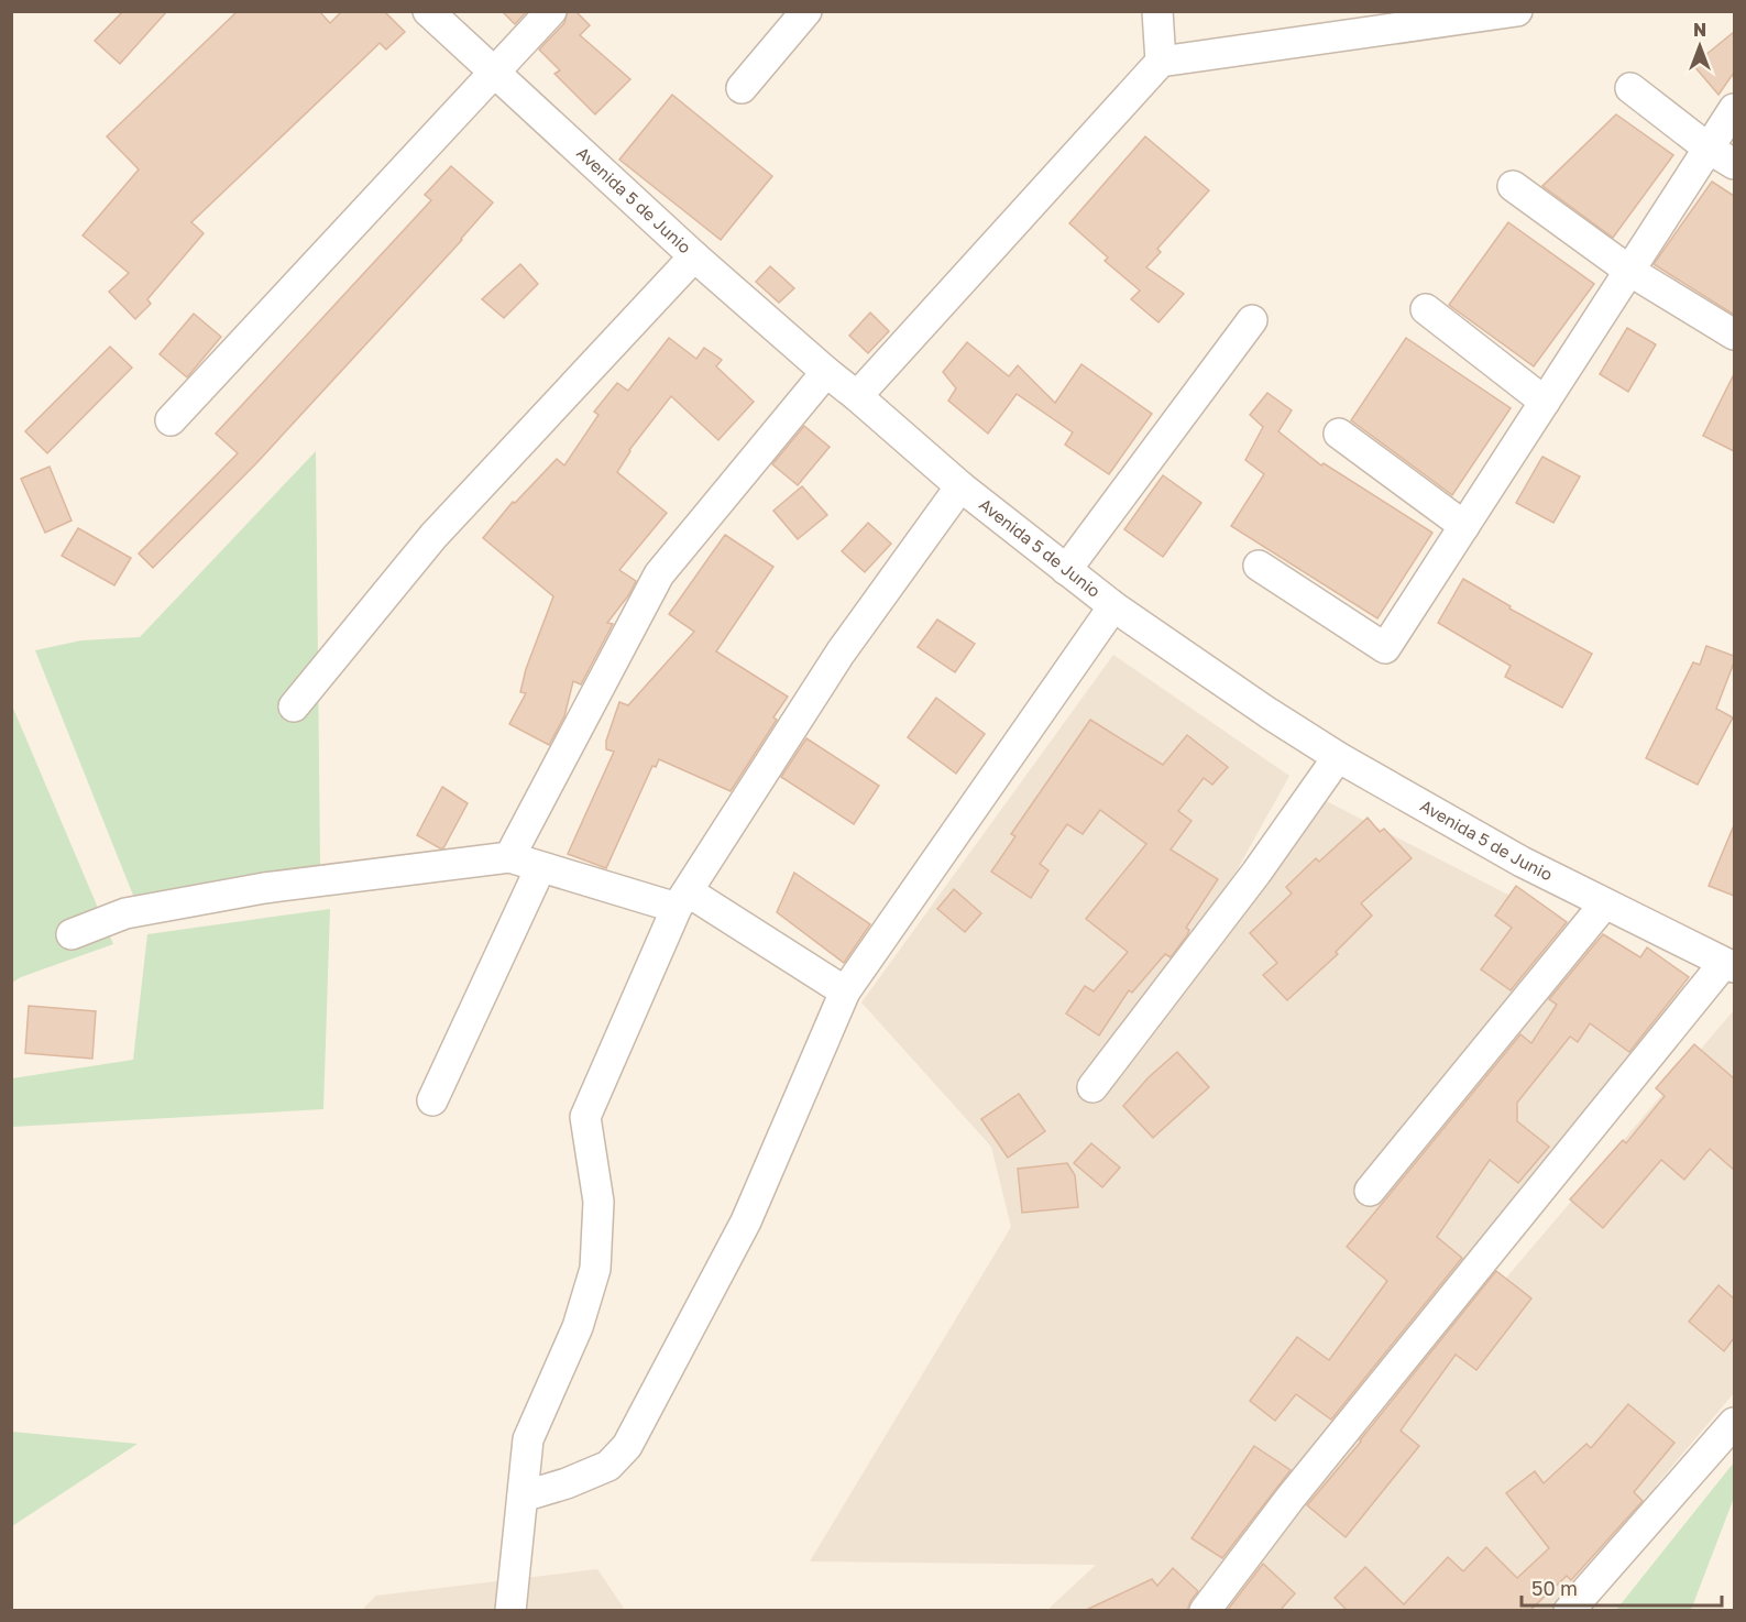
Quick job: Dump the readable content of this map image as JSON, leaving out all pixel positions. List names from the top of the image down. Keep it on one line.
{"streets":{"street":["Avenida 5 de Junio"]},"scale_bar":"50 m","north":"top"}
